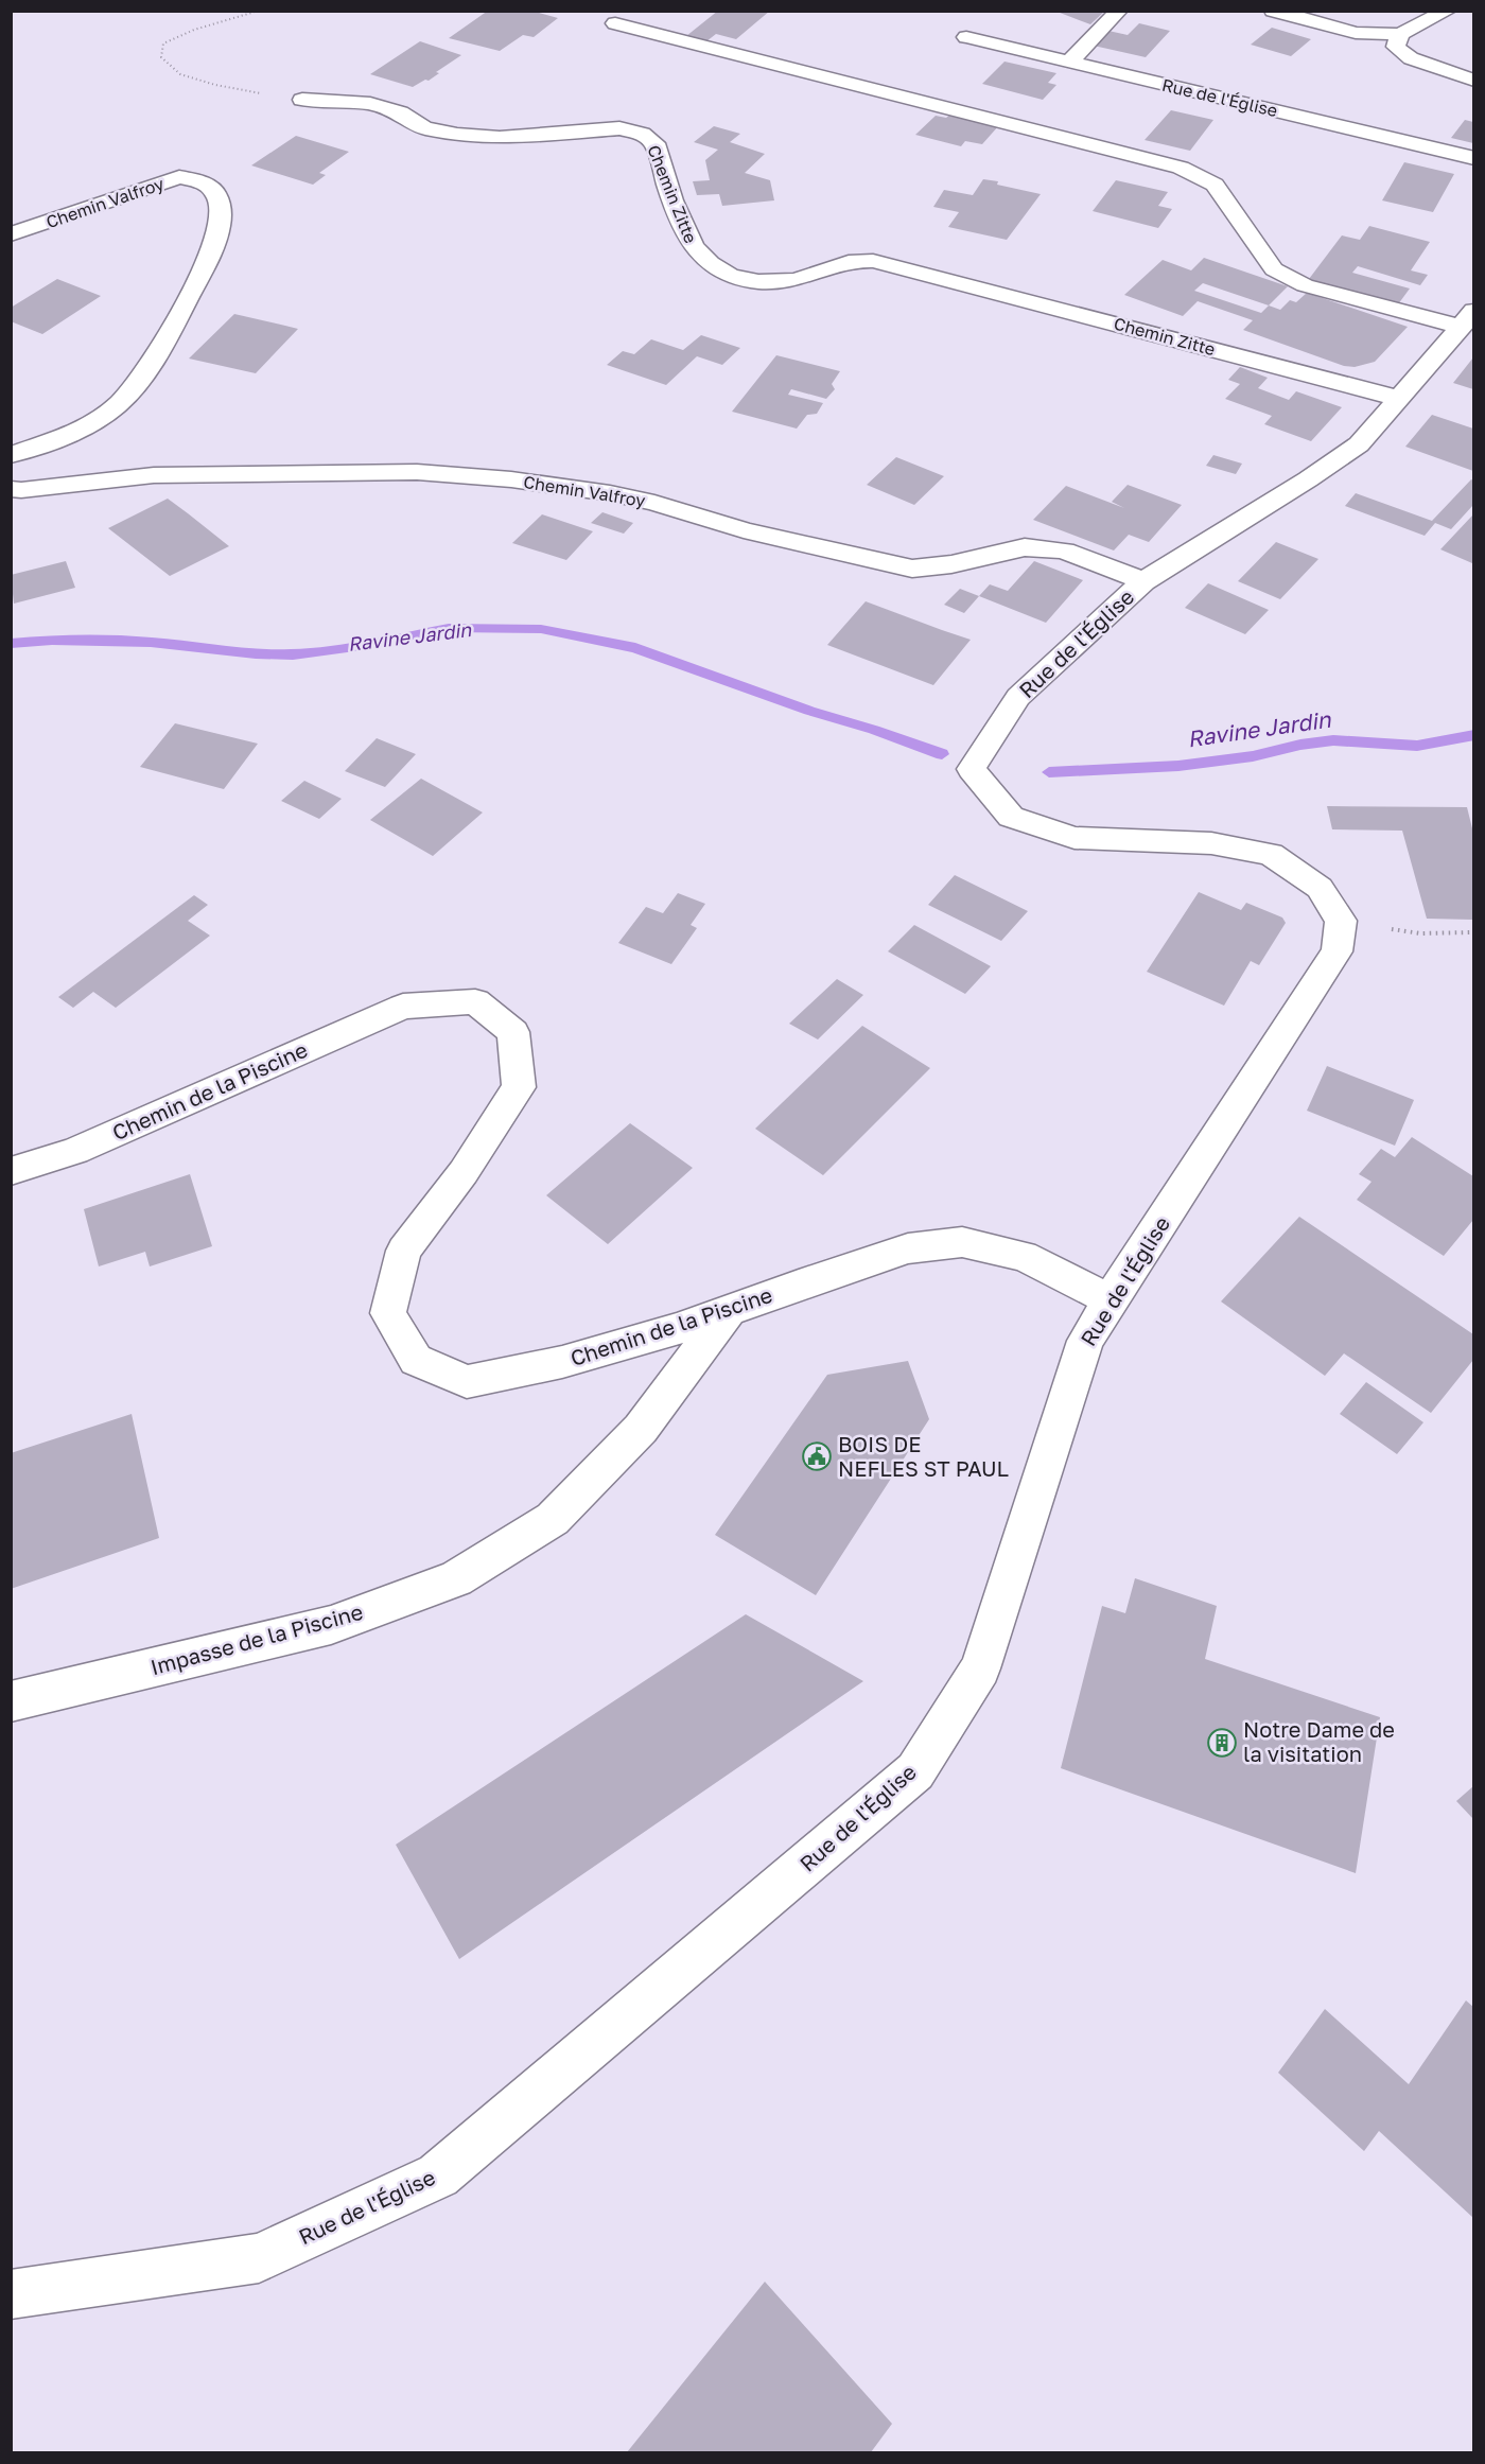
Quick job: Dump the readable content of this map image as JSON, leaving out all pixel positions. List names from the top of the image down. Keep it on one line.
{"streets":{"street":["Rue de l'Église","Chemin Zitte","Chemin Valfroy","Chemin de la Piscine","Impasse de la Piscine"]},"crossings":[["Rue de l'Église","Chemin Zitte"],["Rue de l'Église","Chemin Valfroy"],["Rue de l'Église","Chemin de la Piscine"],["Chemin de la Piscine","Impasse de la Piscine"]],"water":["Ravine Jardin"],"places":{"public building":["BOIS DE NEFLES ST PAUL"],"building":["Notre Dame de la visitation"]}}
